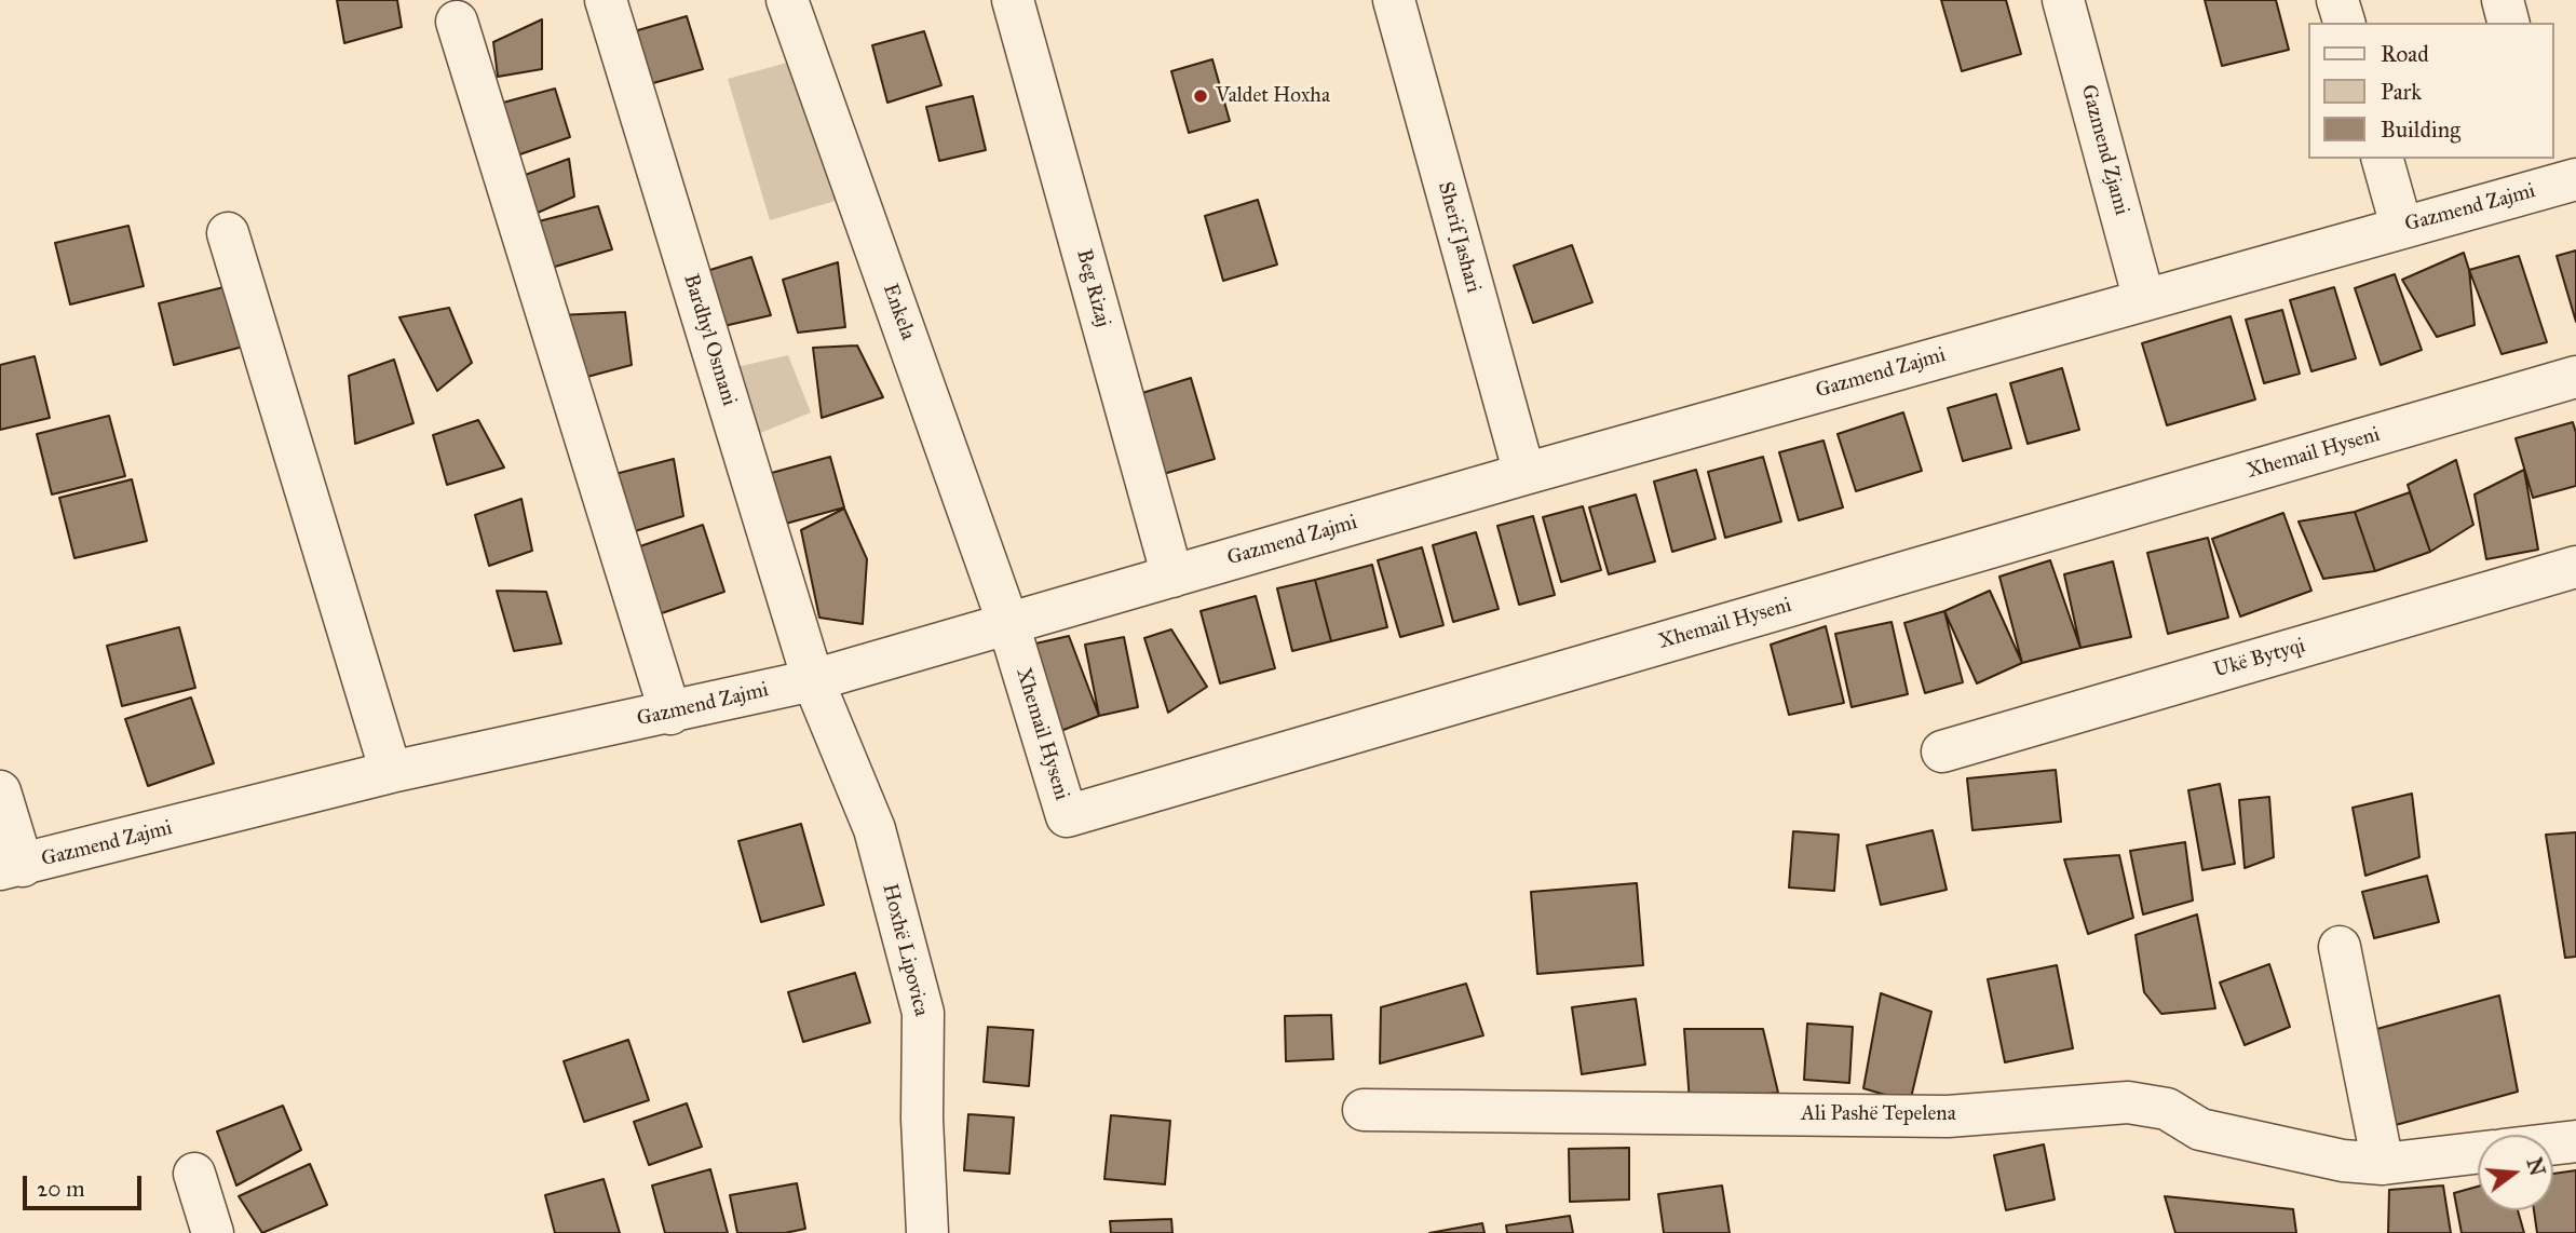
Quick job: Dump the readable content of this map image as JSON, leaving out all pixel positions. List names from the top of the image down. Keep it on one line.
{"streets":{"street":["Gazmend Zjami","Gazmend Zajmi","Sherif Jashari","Beg Rizaj","Enkela","Bardhyl Osmani","Xhemail Hyseni","Ukë Bytyqi","Hoxhë Lipovica","Ali Pashë Tepelena"]},"crossings":[["Gazmend Zjami","Gazmend Zajmi"],["Gazmend Zajmi","Sherif Jashari"],["Gazmend Zajmi","Beg Rizaj"],["Gazmend Zajmi","Enkela"],["Gazmend Zajmi","Bardhyl Osmani"],["Gazmend Zajmi","Xhemail Hyseni"],["Gazmend Zajmi","Hoxhë Lipovica"],["Enkela","Xhemail Hyseni"],["Bardhyl Osmani","Hoxhë Lipovica"]],"places":["Valdet Hoxha"],"legend":["Road","Park","Building"],"scale_bar":"20 m","north":"right"}
